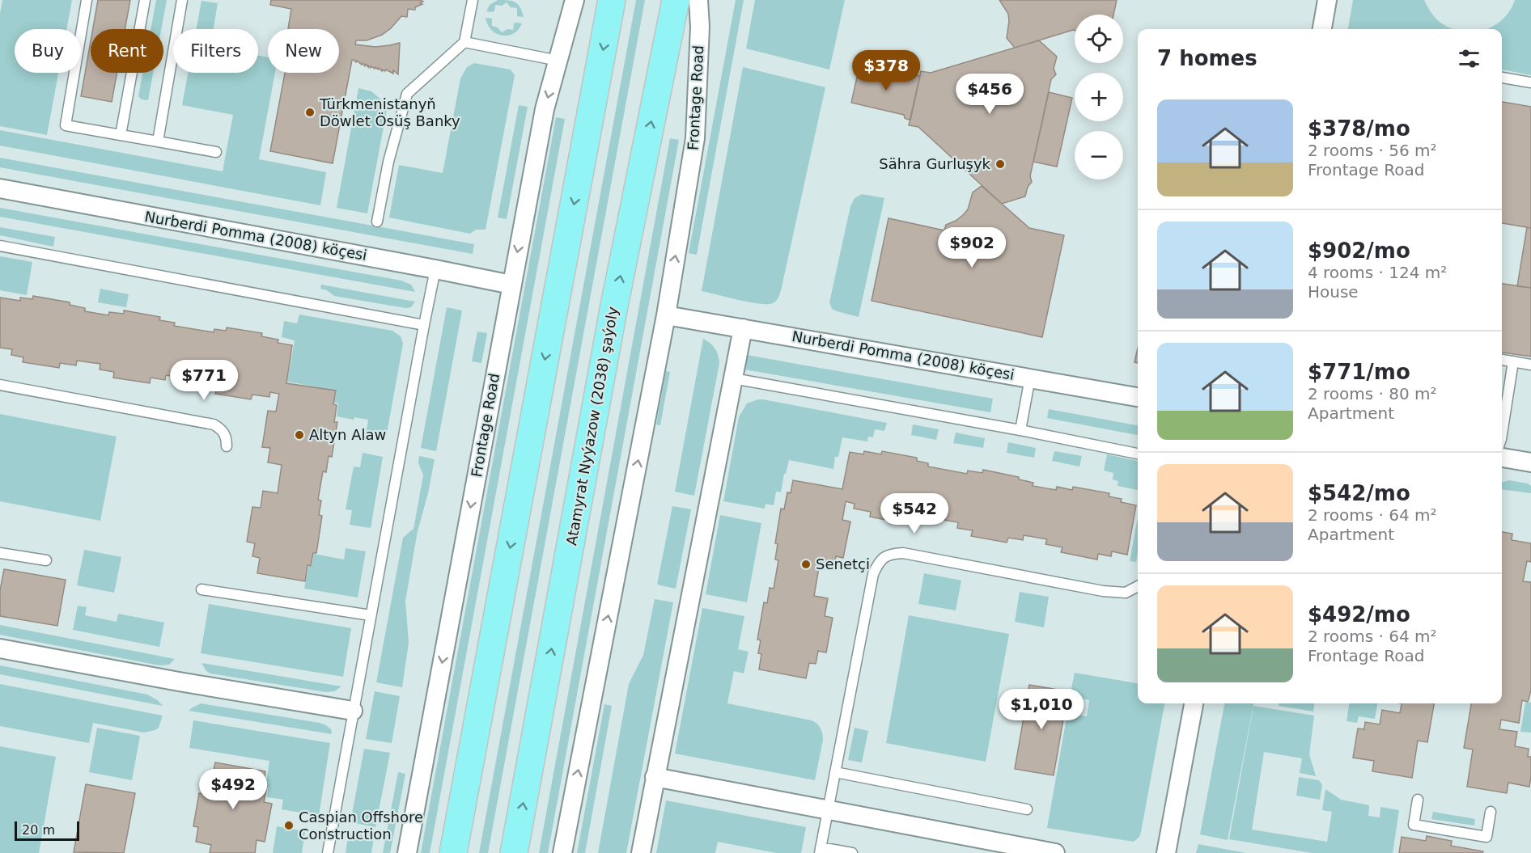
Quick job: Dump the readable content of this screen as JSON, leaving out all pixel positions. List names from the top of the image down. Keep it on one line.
{"streets":{"main road":["Atamyrat Nyýazow (2038) şaýoly"],"street":["Frontage Road","Nurberdi Pomma (2008) köçesi"]},"crossings":[["Frontage Road","Nurberdi Pomma (2008) köçesi"]],"places":["Türkmenistanyň Döwlet Ösüş Banky","Sähra Gurluşyk","Altyn Alaw","Senetçi","Caspian Offshore Construction"],"scale_bar":"20 m","page":{"map_buttons":["+","−"],"chip":["Buy","Rent","Filters","New"],"heading":"7 homes","price":["$378","$456","$902","$771","$542","$1,010","$492"],"list":[{"name":"$378/mo","note":"2 rooms · 56 m² · Frontage Road"},{"name":"$902/mo","note":"4 rooms · 124 m² · House"},{"name":"$771/mo","note":"2 rooms · 80 m² · Apartment"},{"name":"$542/mo","note":"2 rooms · 64 m² · Apartment"},{"name":"$492/mo","note":"2 rooms · 64 m² · Frontage Road"}],"scale":"20 m"}}
